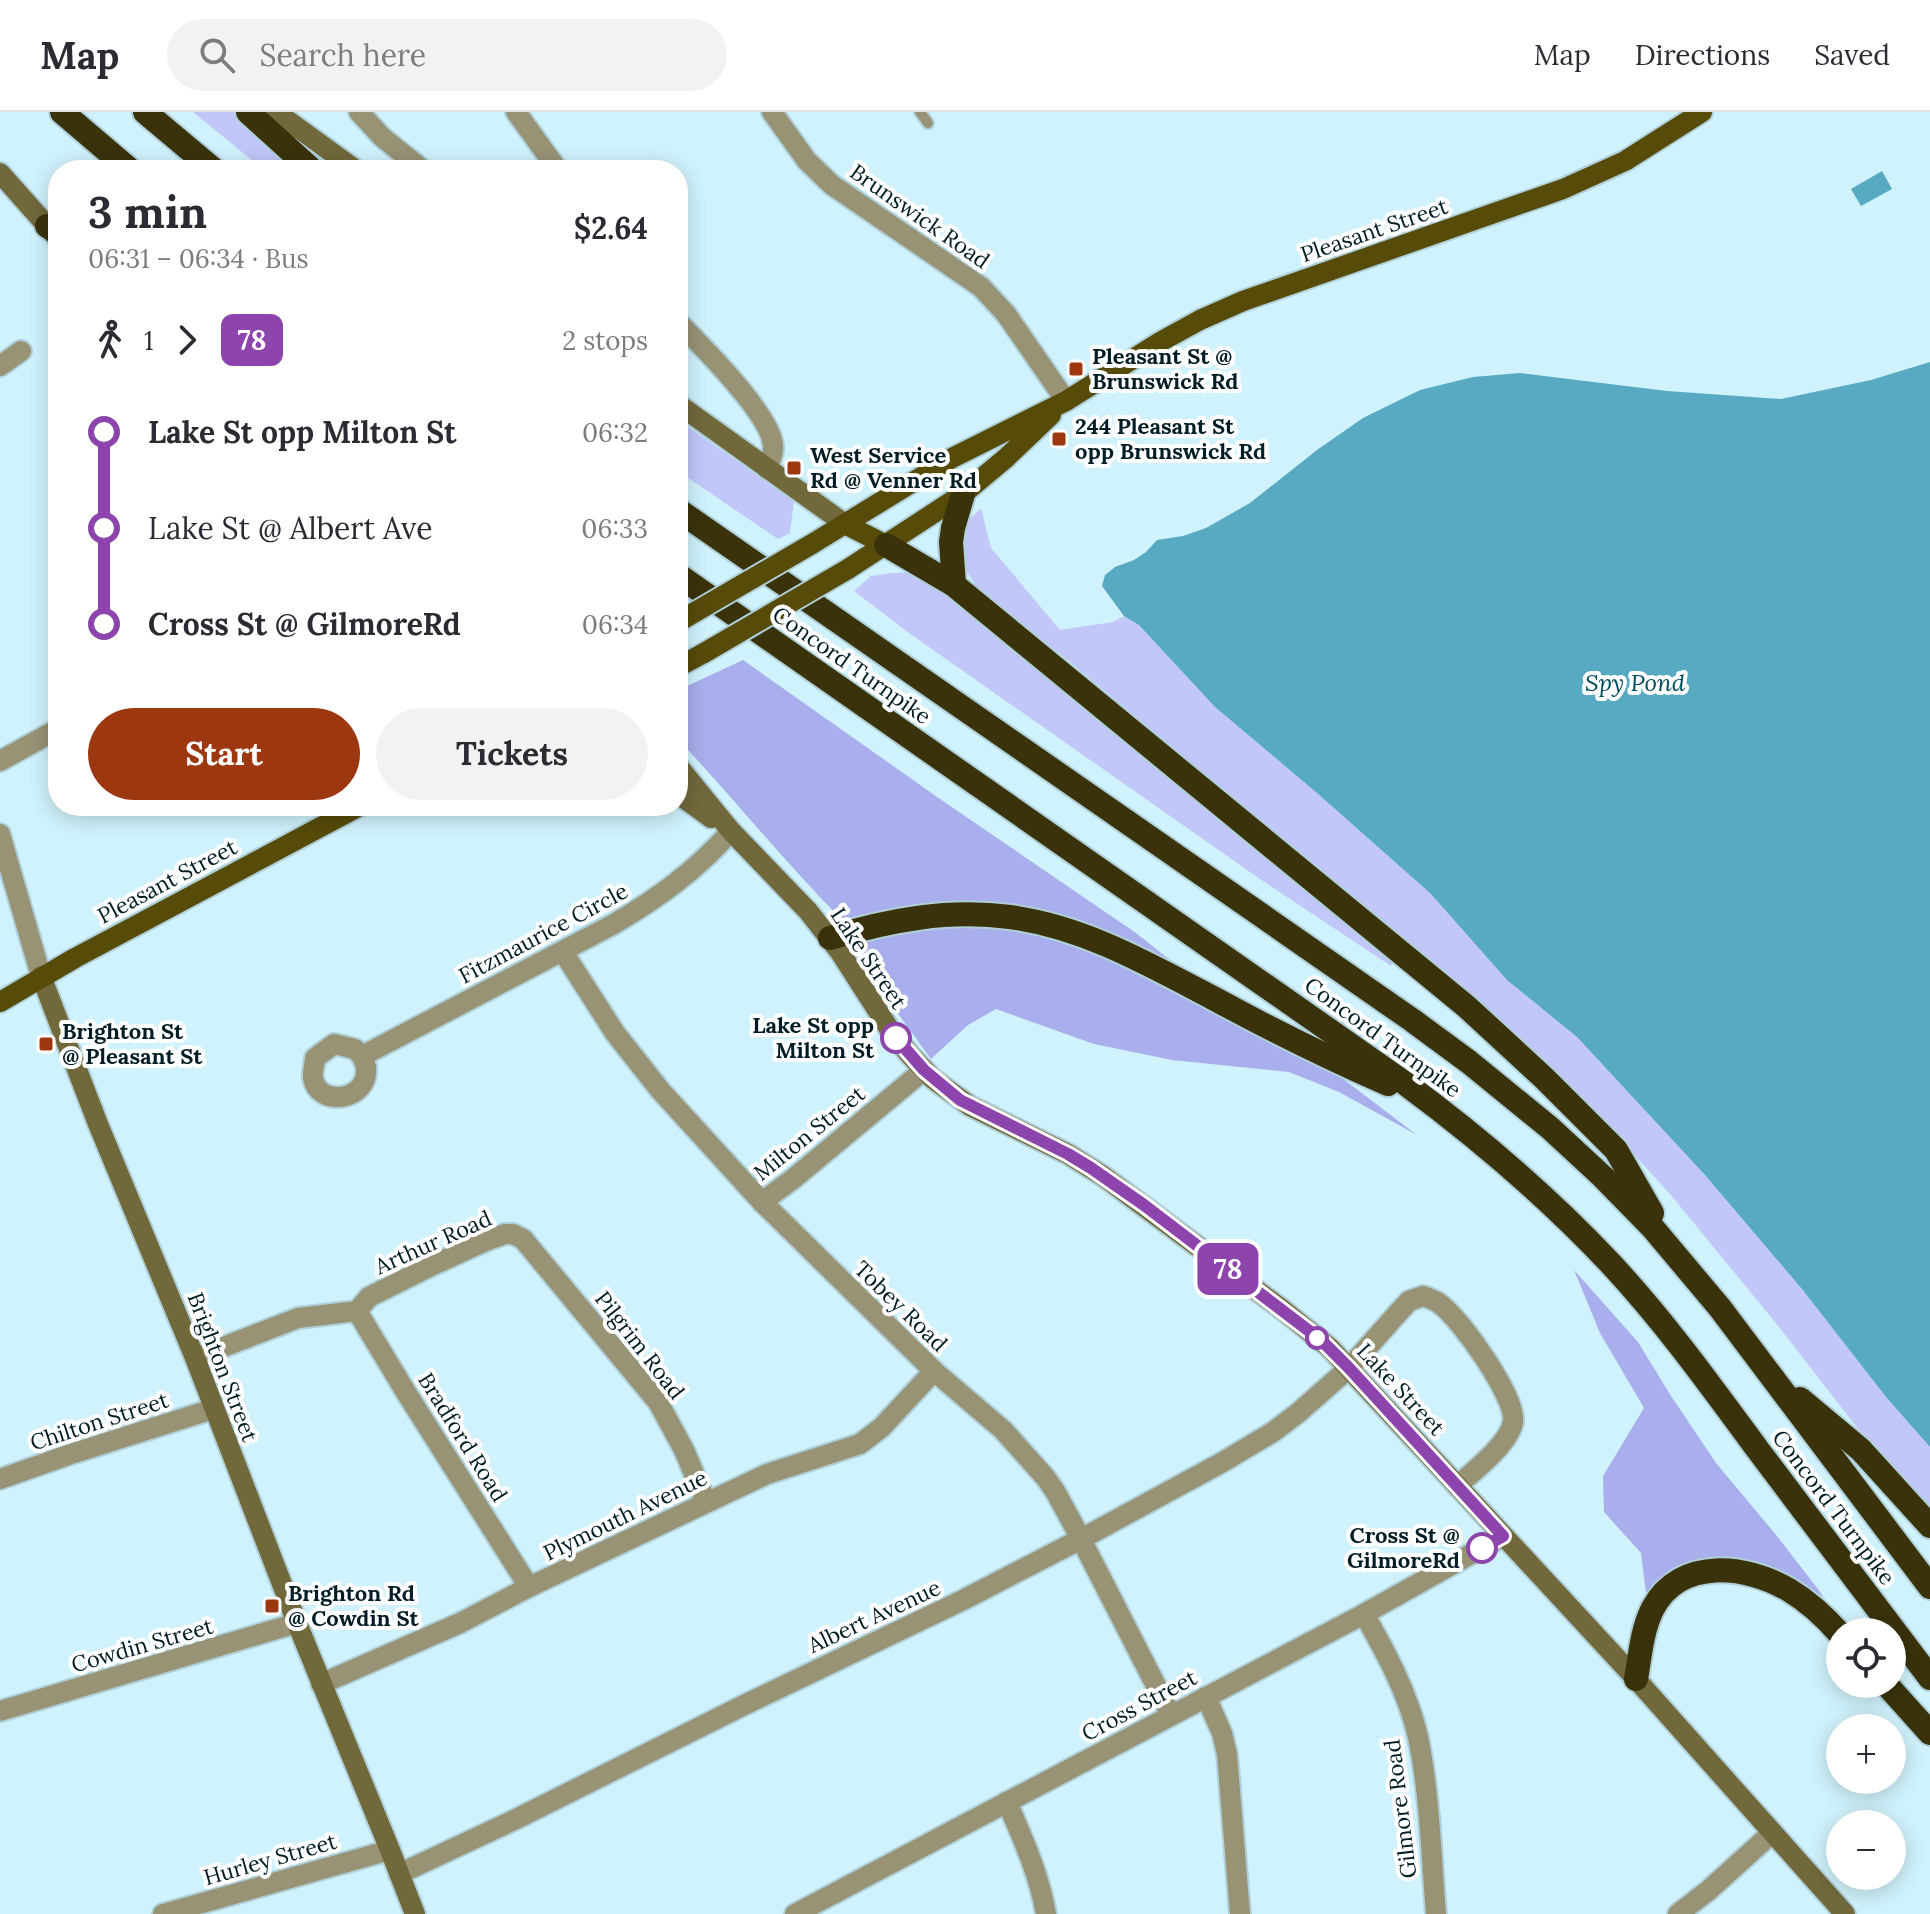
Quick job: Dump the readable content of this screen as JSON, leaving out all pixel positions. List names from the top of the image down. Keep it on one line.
{"streets":{"highway":["Concord Turnpike"],"main road":["Pleasant Street","Lake Street","Brighton Street"],"street":["Brunswick Road","Fitzmaurice Circle","Milton Street","Arthur Road","Tobey Road","Pilgrim Road","Chilton Street","Bradford Road","Plymouth Avenue","Albert Avenue","Cowdin Street","Cross Street","Gilmore Road","Hurley Street"]},"crossings":[["Brunswick Road","Pleasant Street"],["Pleasant Street","Brighton Street"],["Fitzmaurice Circle","Lake Street"],["Fitzmaurice Circle","Tobey Road"],["Lake Street","Milton Street"],["Lake Street","Albert Avenue"],["Lake Street","Cross Street"],["Milton Street","Tobey Road"],["Arthur Road","Pilgrim Road"],["Arthur Road","Bradford Road"],["Tobey Road","Plymouth Avenue"],["Tobey Road","Albert Avenue"],["Tobey Road","Cross Street"],["Pilgrim Road","Plymouth Avenue"],["Brighton Street","Chilton Street"],["Brighton Street","Plymouth Avenue"],["Brighton Street","Albert Avenue"],["Brighton Street","Cowdin Street"],["Brighton Street","Hurley Street"],["Bradford Road","Plymouth Avenue"],["Cross Street","Gilmore Road"]],"water":["Spy Pond"],"places":{"transit":["Pleasant St @ Brunswick Rd","244 Pleasant St opp Brunswick Rd","West Service Rd @ Venner Rd","Brighton St @ Pleasant St","Brighton Rd @ Cowdin St"],"other":["Lake St opp Milton St","Cross St @ GilmoreRd"]},"lines":["bus line 78"],"page":{"header":"Map","search":"Search here","nav":["Map","Directions","Saved"],"on_map":"78","heading":["3 min","06:31 – 06:34 · Bus","$2.64"],"legs":["1","78","2 stops"],"list":[{"name":"Lake St opp Milton St","value":"06:32"},{"name":"Lake St @ Albert Ave","value":"06:33"},{"name":"Cross St @ GilmoreRd","value":"06:34"}],"buttons":["Start","Tickets"],"map_buttons":["+","−"]}}
